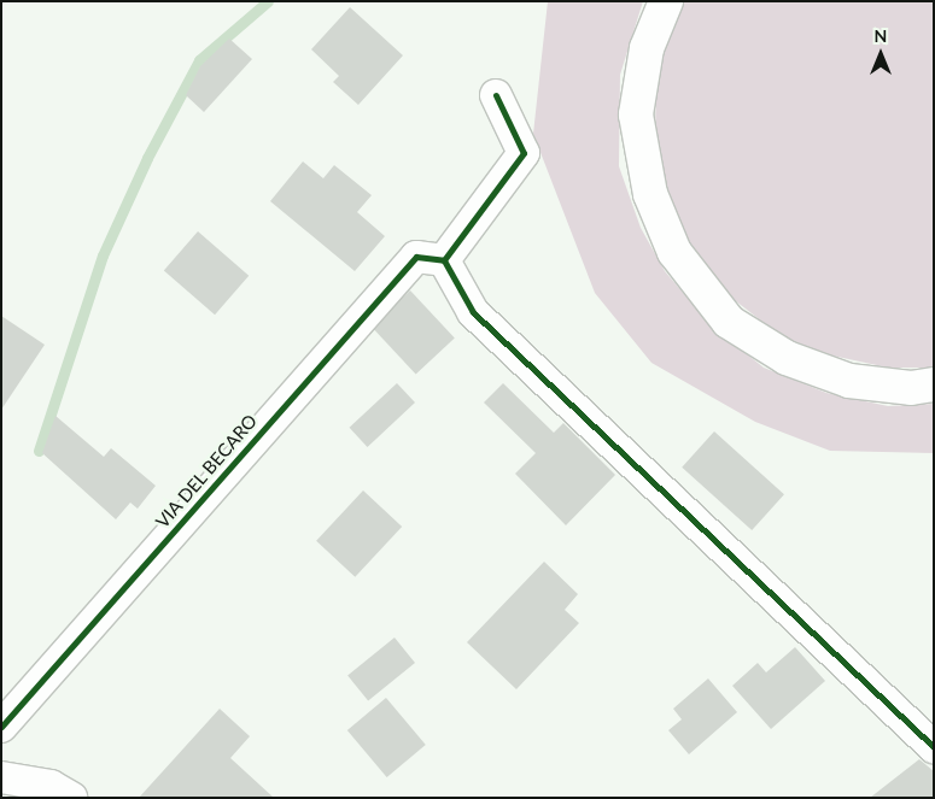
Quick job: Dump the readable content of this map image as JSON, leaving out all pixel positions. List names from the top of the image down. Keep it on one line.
{"streets":{"street":["VIA DEL BECARO"]},"north":"top"}
